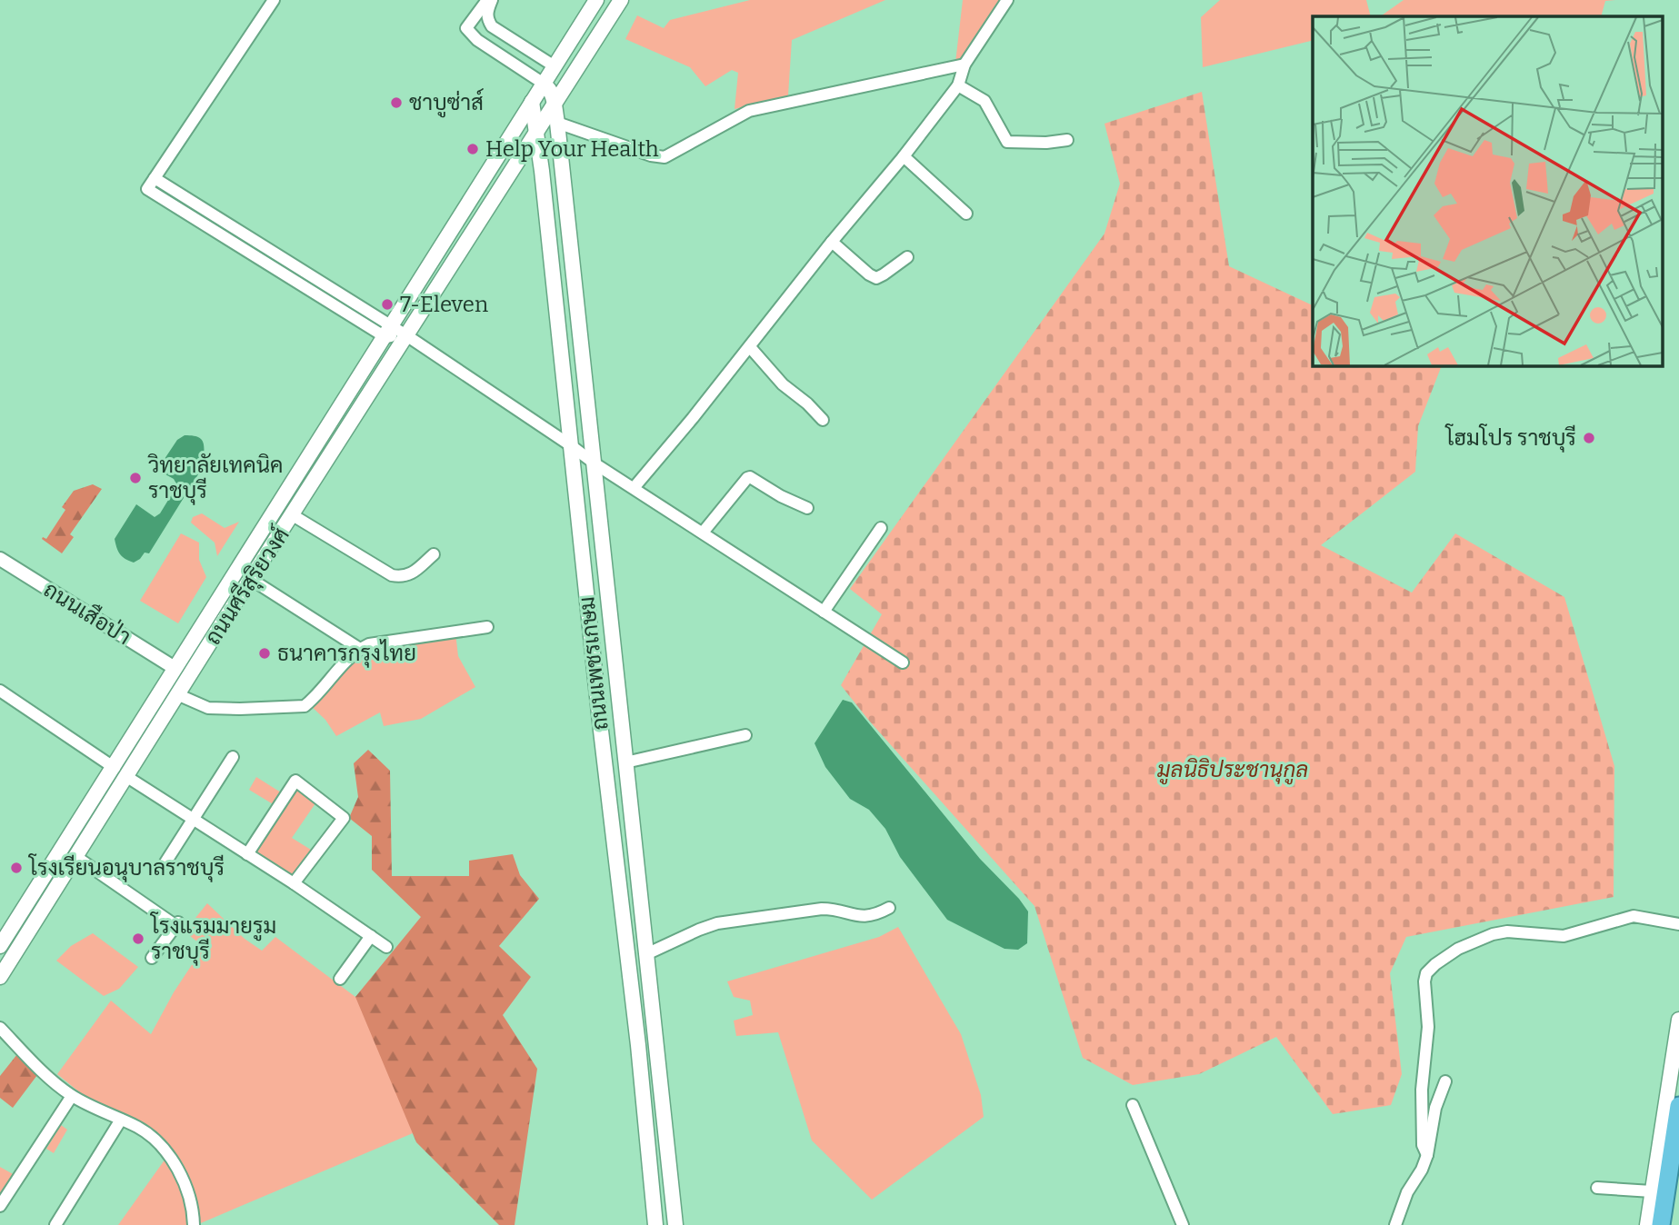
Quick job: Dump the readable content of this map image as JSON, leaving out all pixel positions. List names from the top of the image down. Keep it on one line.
{"streets":{"main road":["ถนนศรีสุริยวงศ์","ถนนเพชรเกษม"],"street":["ถนนเสือป่า"]},"crossings":[["ถนนศรีสุริยวงศ์","ถนนเสือป่า"],["ถนนศรีสุริยวงศ์","ถนนเพชรเกษม"]],"parks":["มูลนิธิประชานุกูล"],"places":["ชาบูซ่าส์","Help Your Health","7-Eleven","โฮมโปร ราชบุรี","วิทยาลัยเทคนิค ราชบุรี","ธนาคารกรุงไทย","โรงเรียนอนุบาลราชบุรี","โรงแรมมายรูม ราชบุรี"]}
